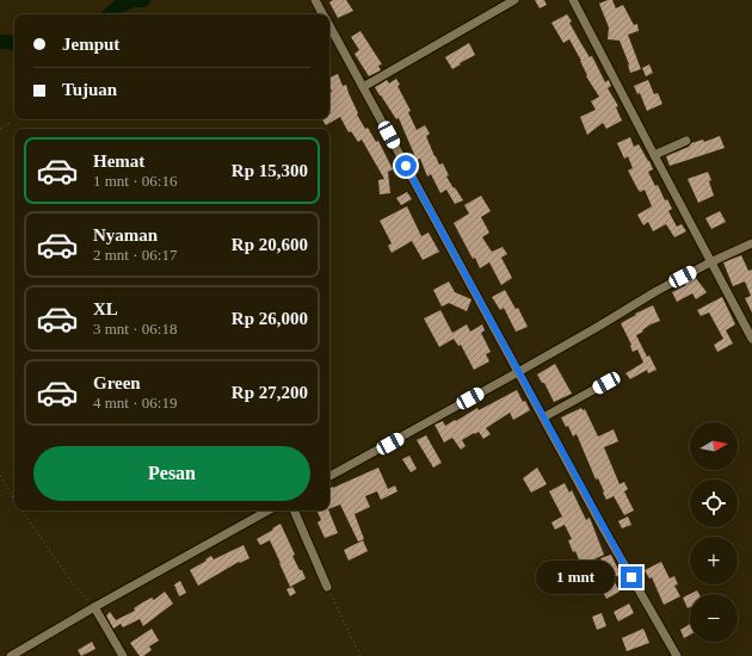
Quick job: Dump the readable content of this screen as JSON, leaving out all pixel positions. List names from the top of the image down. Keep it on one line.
{"north":"right","page":{"banner":["Jemput","Tujuan"],"list":[{"name":"Hemat","note":"1 mnt · 06:16","value":"Rp 15,300"},{"name":"Nyaman","note":"2 mnt · 06:17","value":"Rp 20,600"},{"name":"XL","note":"3 mnt · 06:18","value":"Rp 26,000"},{"name":"Green","note":"4 mnt · 06:19","value":"Rp 27,200"}],"map_buttons":["+","−"],"buttons":"Pesan","bubble":"1 mnt"}}
